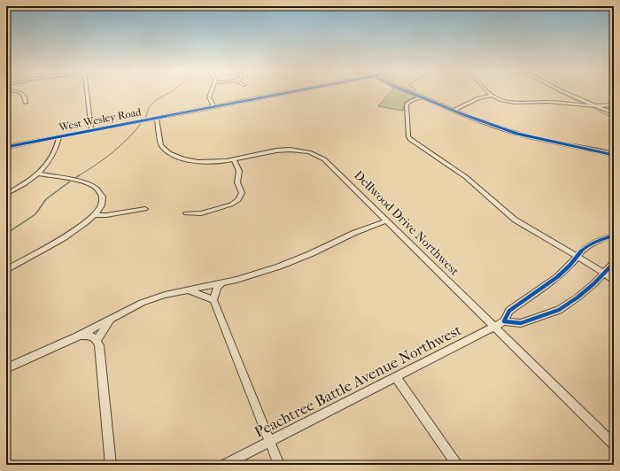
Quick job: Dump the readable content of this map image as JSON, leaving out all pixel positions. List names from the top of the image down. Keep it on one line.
{"streets":{"street":["West Wesley Road","Dellwood Drive Northwest","Peachtree Battle Avenue Northwest"]},"crossings":[["West Wesley Road","Dellwood Drive Northwest"],["Dellwood Drive Northwest","Peachtree Battle Avenue Northwest"]]}
